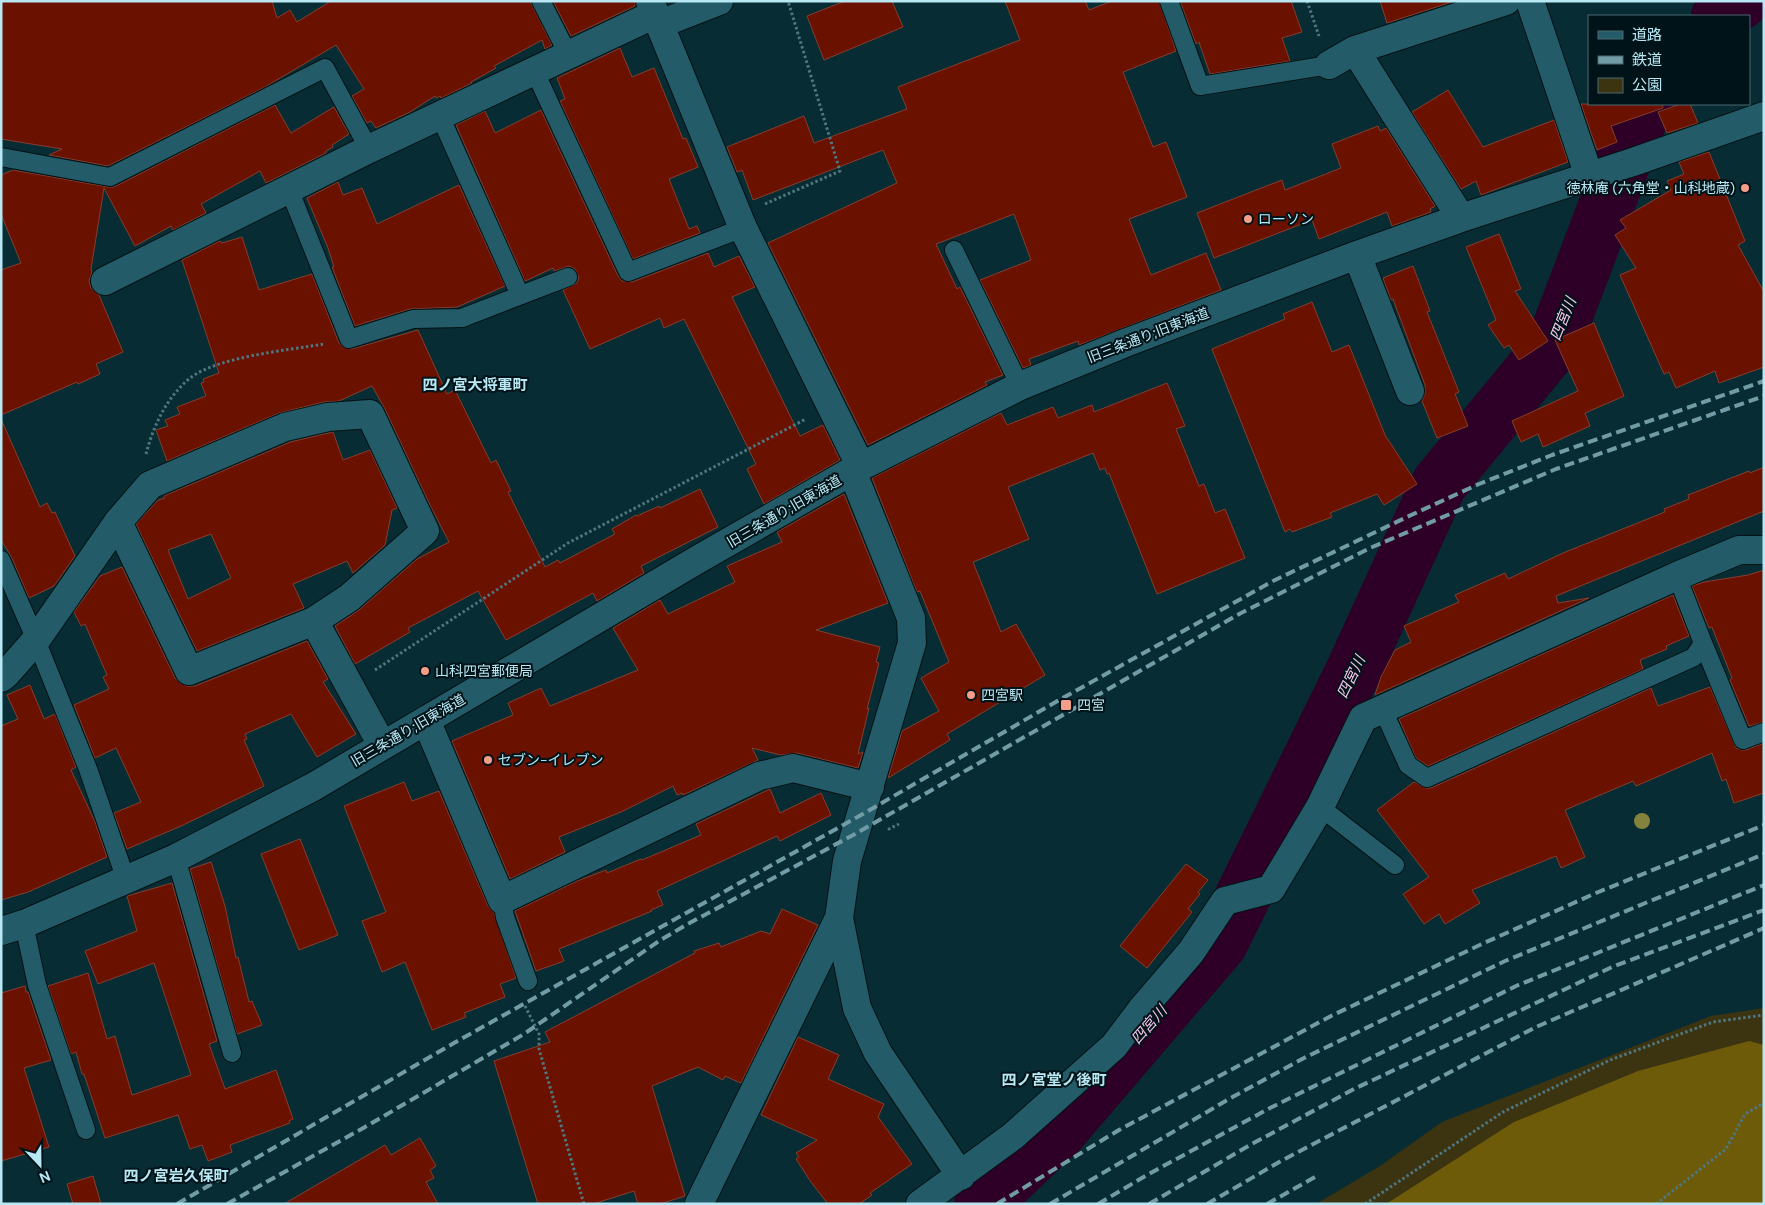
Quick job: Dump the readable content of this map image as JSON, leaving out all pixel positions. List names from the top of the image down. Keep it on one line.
{"streets":{"street":["旧三条通り;旧東海道"]},"districts":["四ノ宮大将軍町","四ノ宮堂ノ後町","四ノ宮岩久保町"],"water":["四宮川"],"places":{"other":["徳林庵 (六角堂・山科地蔵)","ローソン","山科四宮郵便局","四宮駅","セブン-イレブン"],"transit":["四宮"]},"legend":["道路","鉄道","公園"],"north":"bottom"}
